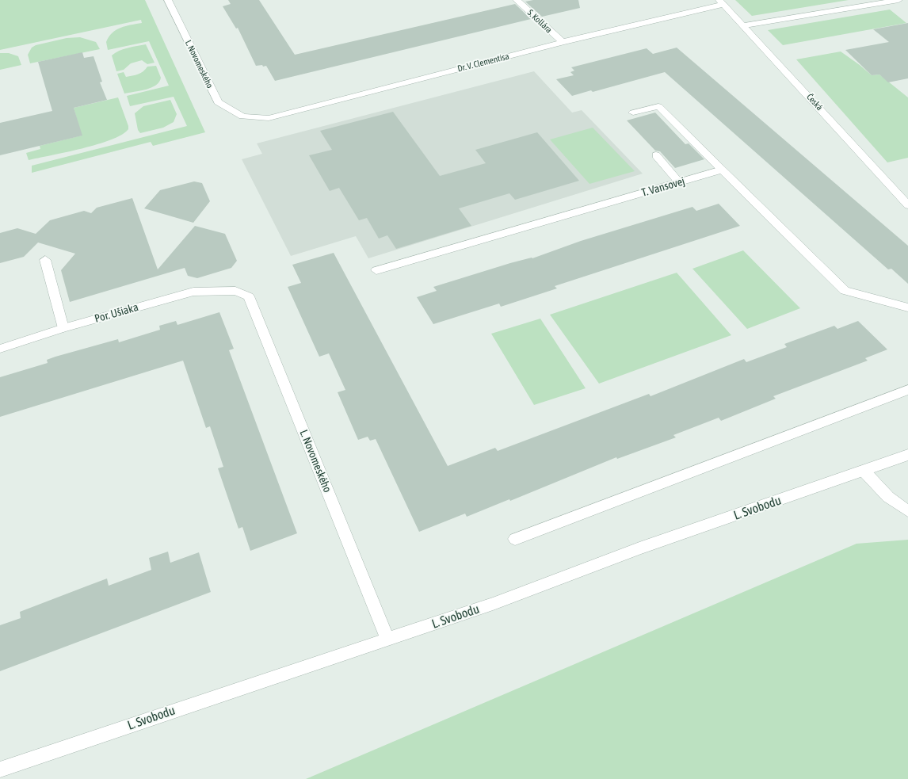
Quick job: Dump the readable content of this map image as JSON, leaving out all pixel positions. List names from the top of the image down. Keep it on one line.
{"streets":{"street":["S. Kollára","Dr. V. Clementisa","L. Novomeského","Česká","T. Vansovej","Por. Ušiaka","L. Svobodu"]},"crossings":[["S. Kollára","Dr. V. Clementisa"],["Dr. V. Clementisa","L. Novomeského"],["Dr. V. Clementisa","Česká"],["L. Novomeského","Por. Ušiaka"],["L. Novomeského","L. Svobodu"]]}
